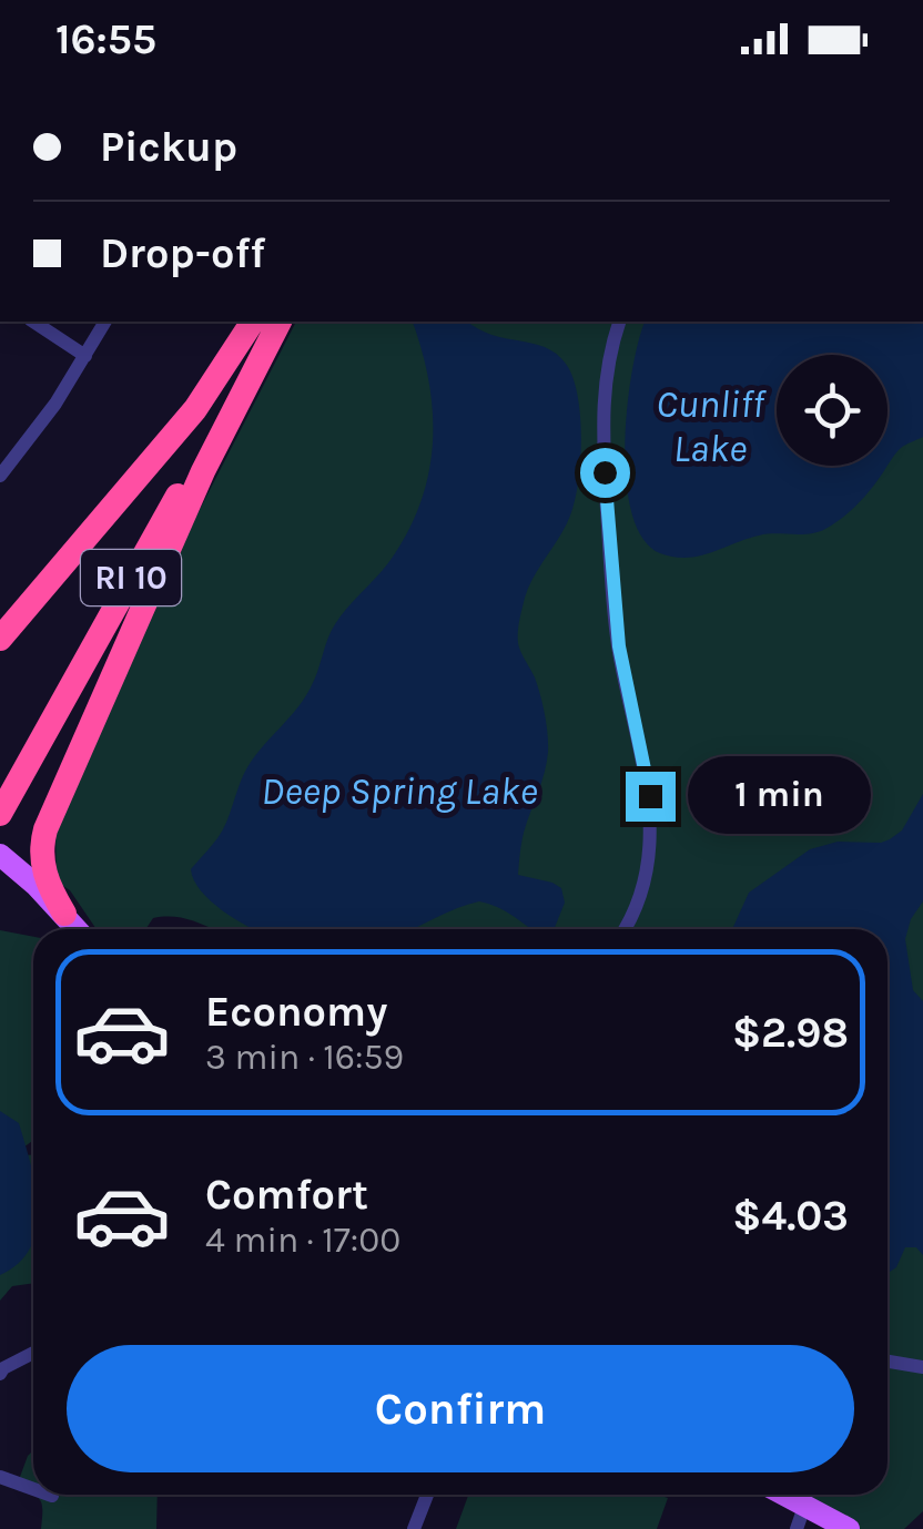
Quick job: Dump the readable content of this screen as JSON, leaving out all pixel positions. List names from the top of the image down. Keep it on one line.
{"streets":{"highway":["RI 10"]},"water":["Cunliff Lake","Deep Spring Lake"],"page":{"status":"16:55","banner":["Pickup","Drop-off"],"bubble":"1 min","list":[{"name":"Economy","note":"3 min · 16:59","value":"$2.98"},{"name":"Comfort","note":"4 min · 17:00","value":"$4.03"}],"buttons":"Confirm"}}
